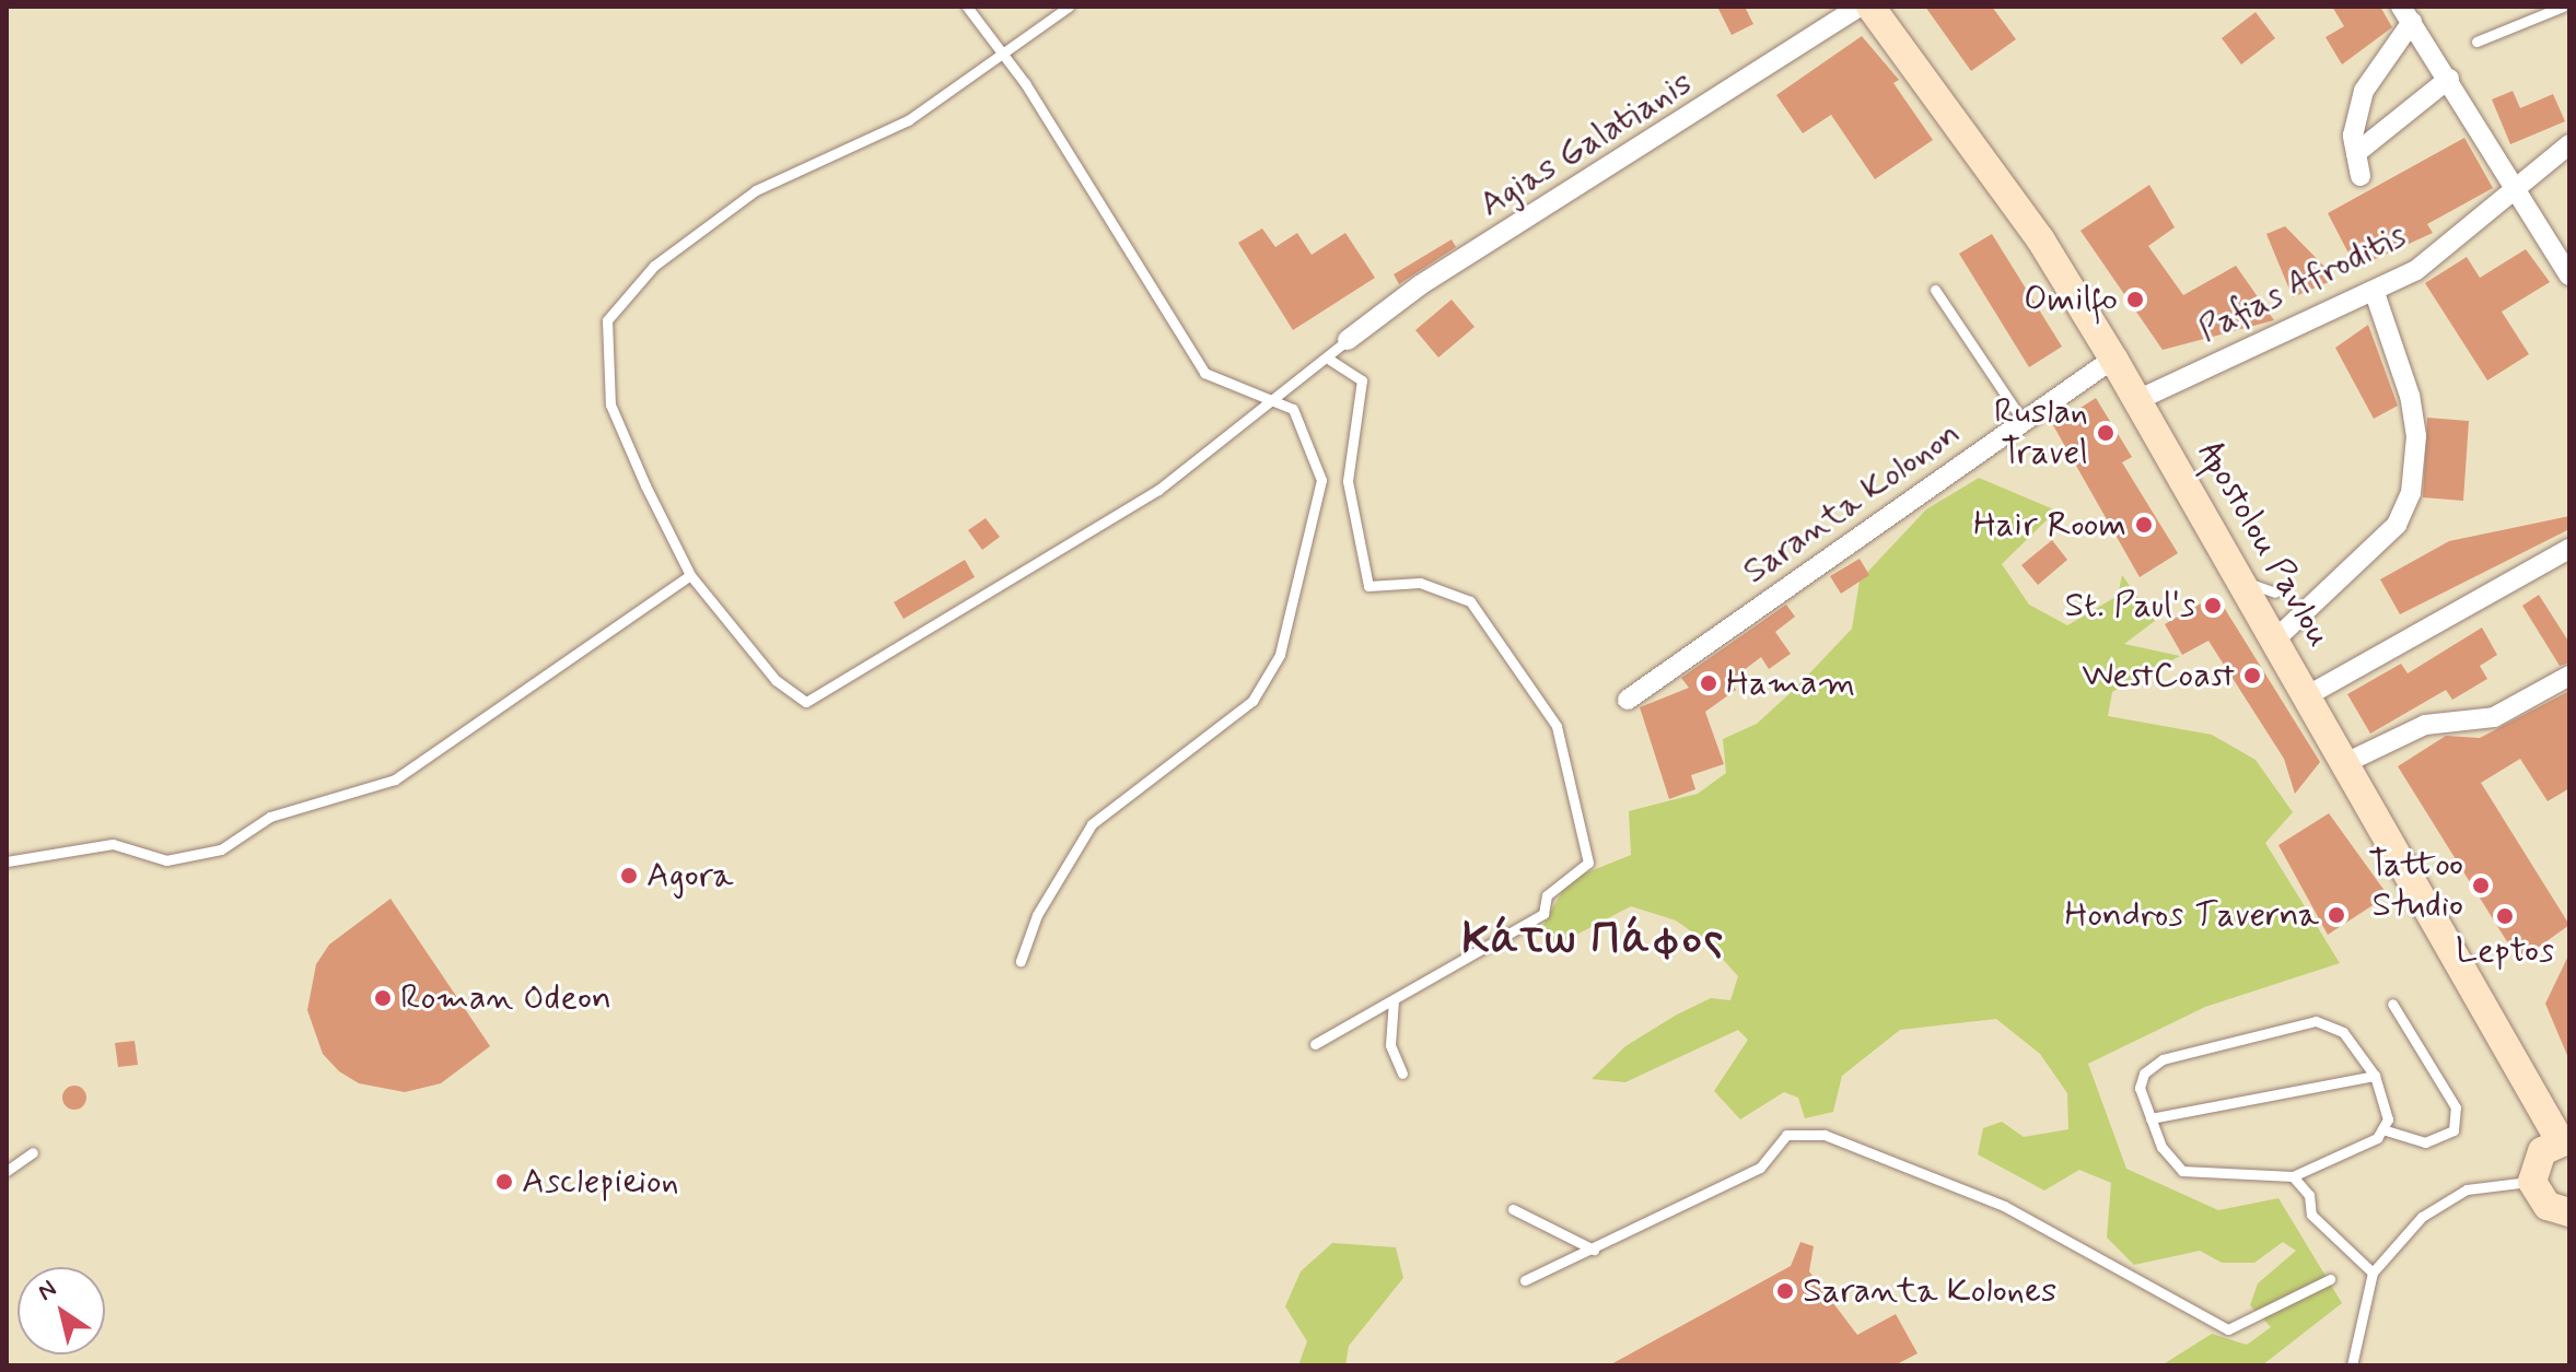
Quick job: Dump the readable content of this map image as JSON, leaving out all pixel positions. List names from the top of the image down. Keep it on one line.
{"streets":{"main road":["Apostolou Pavlou"],"street":["Agias Galatianis","Pafias Afroditis","Saranta Kolonon"]},"crossings":[["Pafias Afroditis","Apostolou Pavlou"],["Saranta Kolonon","Apostolou Pavlou"]],"districts":["Κάτω Πάφος"],"places":["Omilfo","Ruslan Travel","Hair Room","St. Paul's","WestCoast","Hamam","Agora","Tattoo Studio","Hondros Taverna","Leptos","Roman Odeon","Asclepieion","Saranta Kolones"],"north":"top left"}
